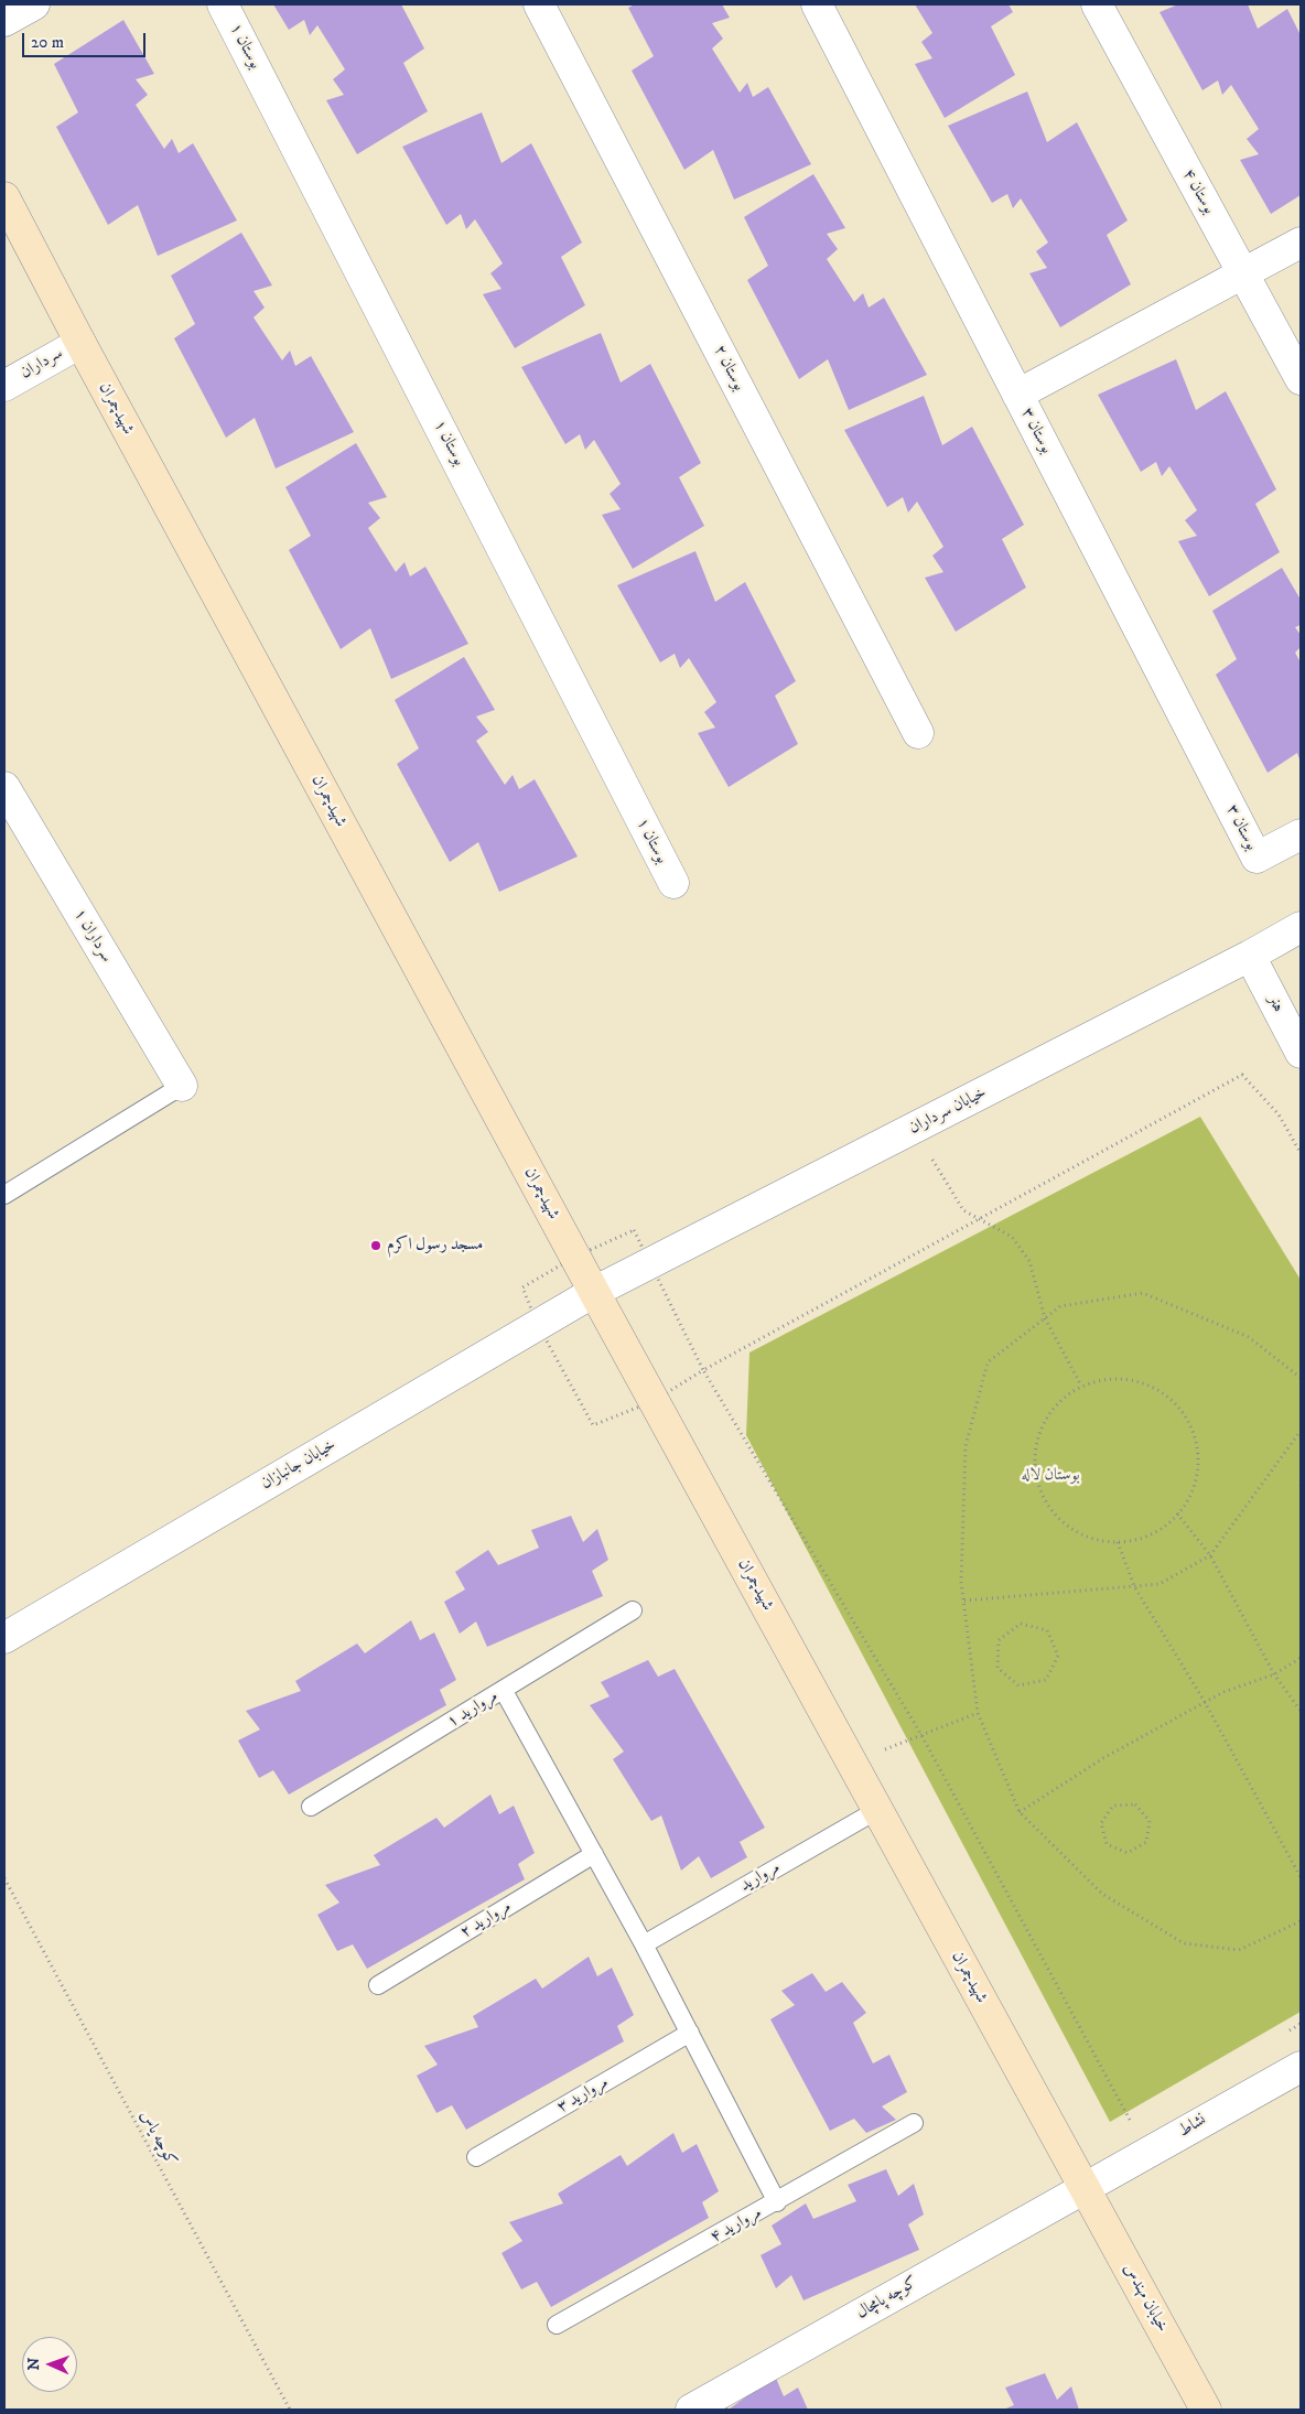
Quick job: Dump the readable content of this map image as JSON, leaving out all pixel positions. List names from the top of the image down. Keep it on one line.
{"streets":{"street":["بوستان ۱","بوستان ۴","سرداران","بوستان ۲","شهیدچمران","بوستان ۳","سرداران ۱","هنر","خیابان سرداران","خیابان جانبازان","نشاط","کوچه پامچال","خیابان مهندس"],"lane":["مروارید ۱","مروارید","مروارید ۲","مروارید ۳","مروارید ۴"],"path":["کوچه یاس"]},"crossings":[["سرداران","شهیدچمران"],["شهیدچمران","خیابان سرداران"],["شهیدچمران","خیابان جانبازان"],["شهیدچمران","مروارید"],["شهیدچمران","نشاط"],["شهیدچمران","کوچه پامچال"],["شهیدچمران","خیابان مهندس"],["هنر","خیابان سرداران"],["خیابان سرداران","خیابان جانبازان"],["نشاط","کوچه پامچال"],["نشاط","خیابان مهندس"],["کوچه پامچال","خیابان مهندس"]],"parks":["بوستان لاله"],"places":["مسجد رسول اکرم"],"scale_bar":"20 m","north":"left"}
